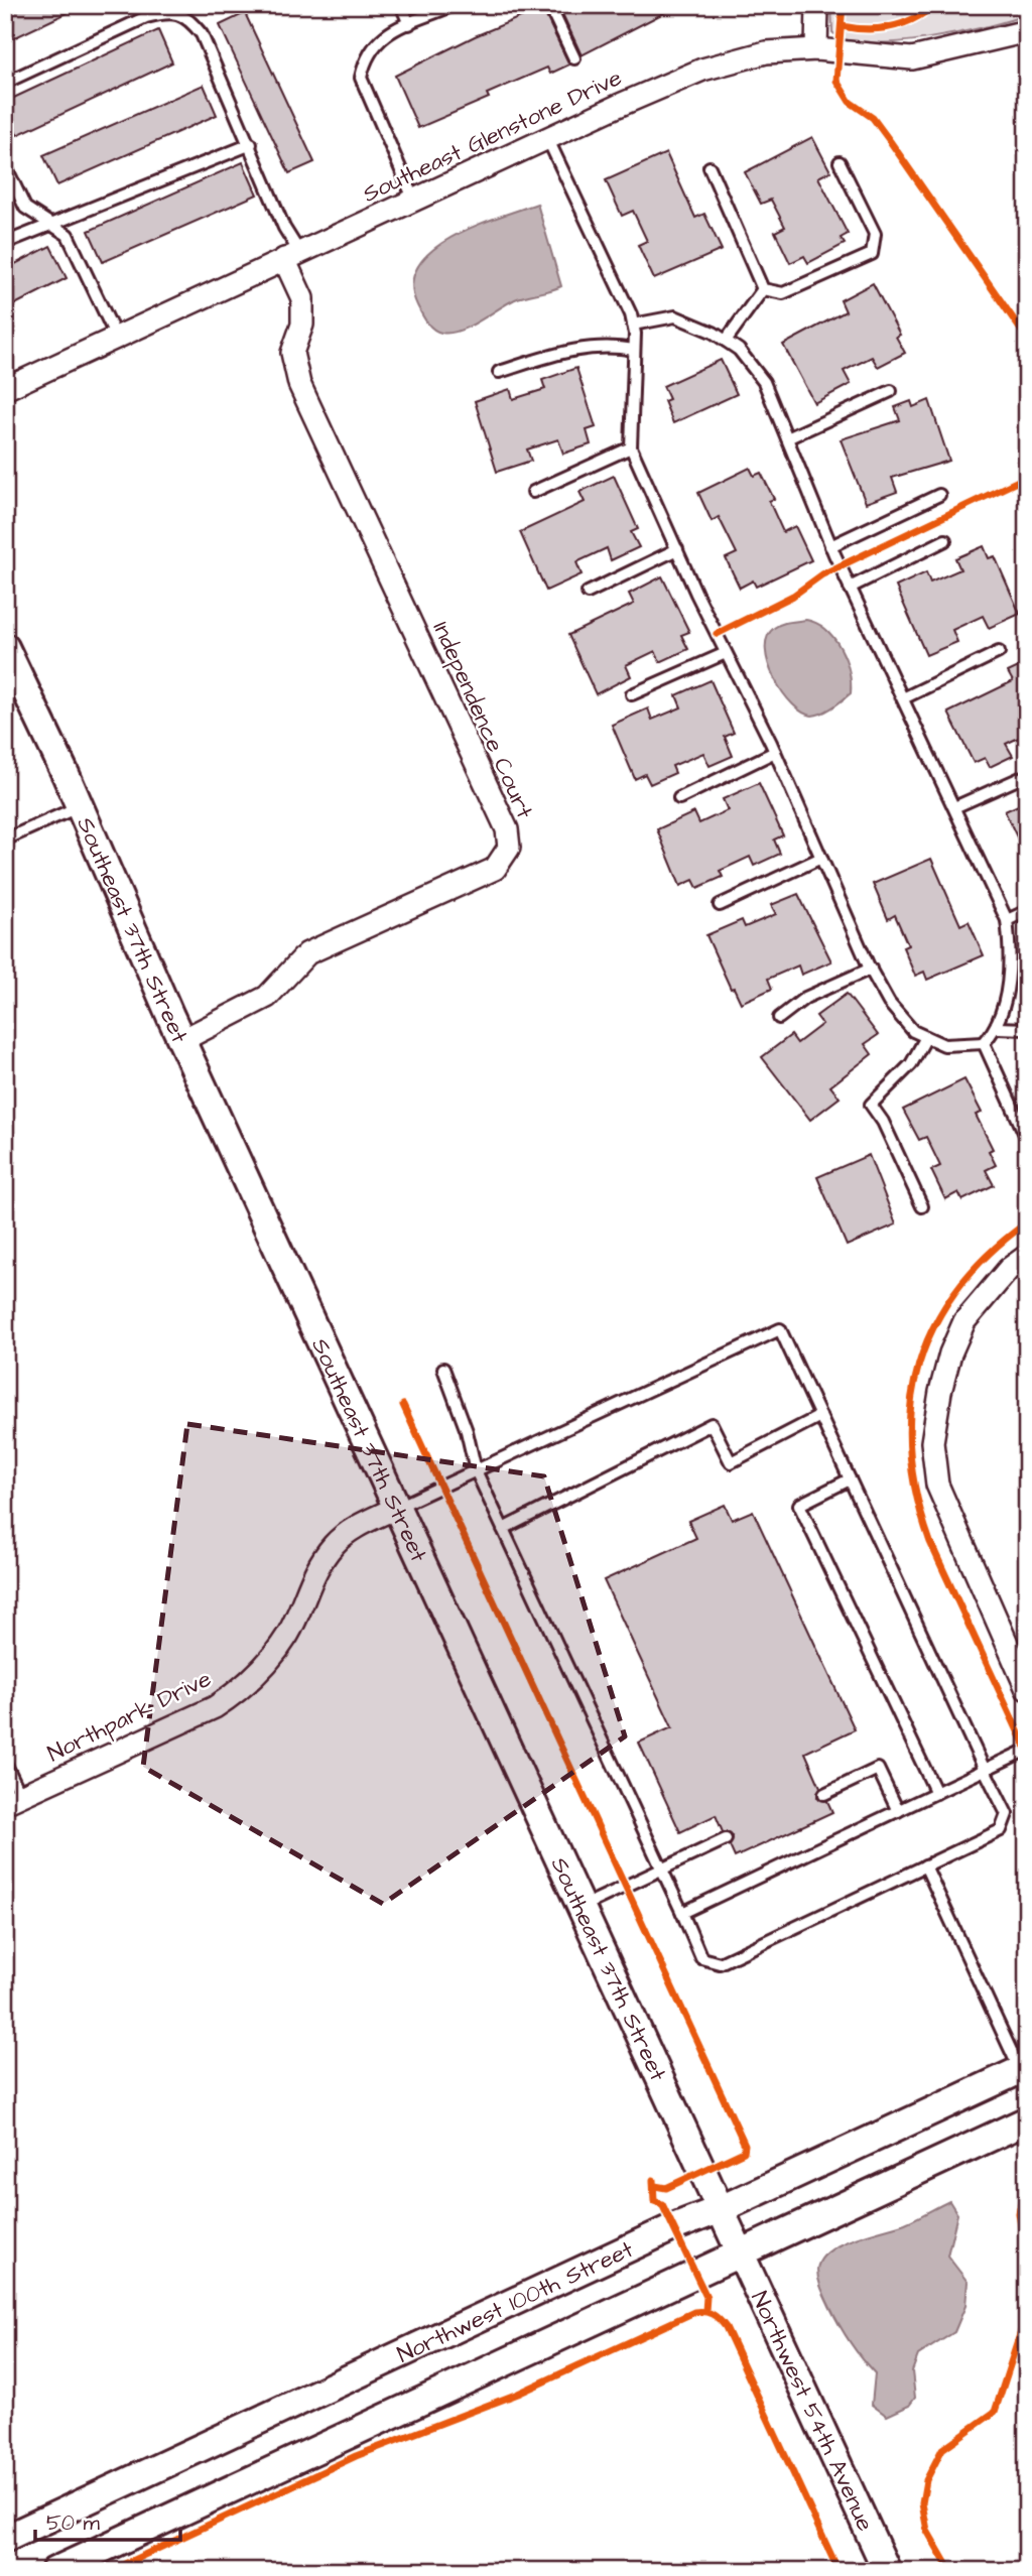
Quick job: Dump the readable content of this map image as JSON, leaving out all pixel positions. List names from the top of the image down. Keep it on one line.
{"streets":{"street":["Southeast Glenstone Drive","Independence Court","Southeast 37th Street","Northpark Drive","Northwest 100th Street","Northwest 54th Avenue"]},"crossings":[["Southeast Glenstone Drive","Independence Court"],["Independence Court","Southeast 37th Street"],["Southeast 37th Street","Northpark Drive"],["Southeast 37th Street","Northwest 100th Street"],["Southeast 37th Street","Northwest 54th Avenue"]],"scale_bar":"50 m"}
